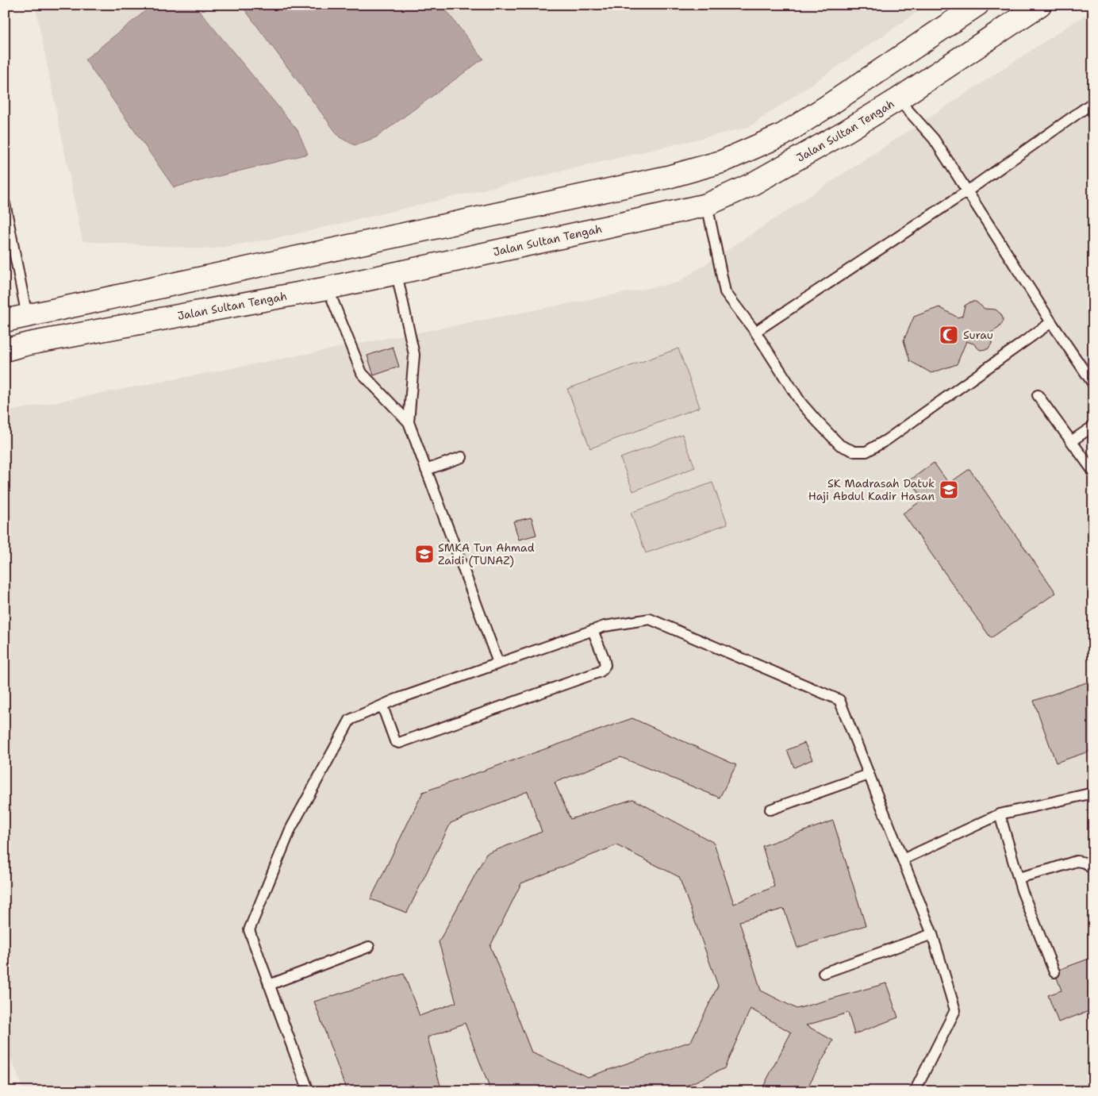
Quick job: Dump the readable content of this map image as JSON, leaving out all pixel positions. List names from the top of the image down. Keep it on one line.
{"streets":{"main road":["Jalan Sultan Tengah"]},"places":{"mosque":["Surau"],"school or university":["SK Madrasah Datuk Haji Abdul Kadir Hasan","SMKA Tun Ahmad Zaidi (TUNAZ)"]}}
